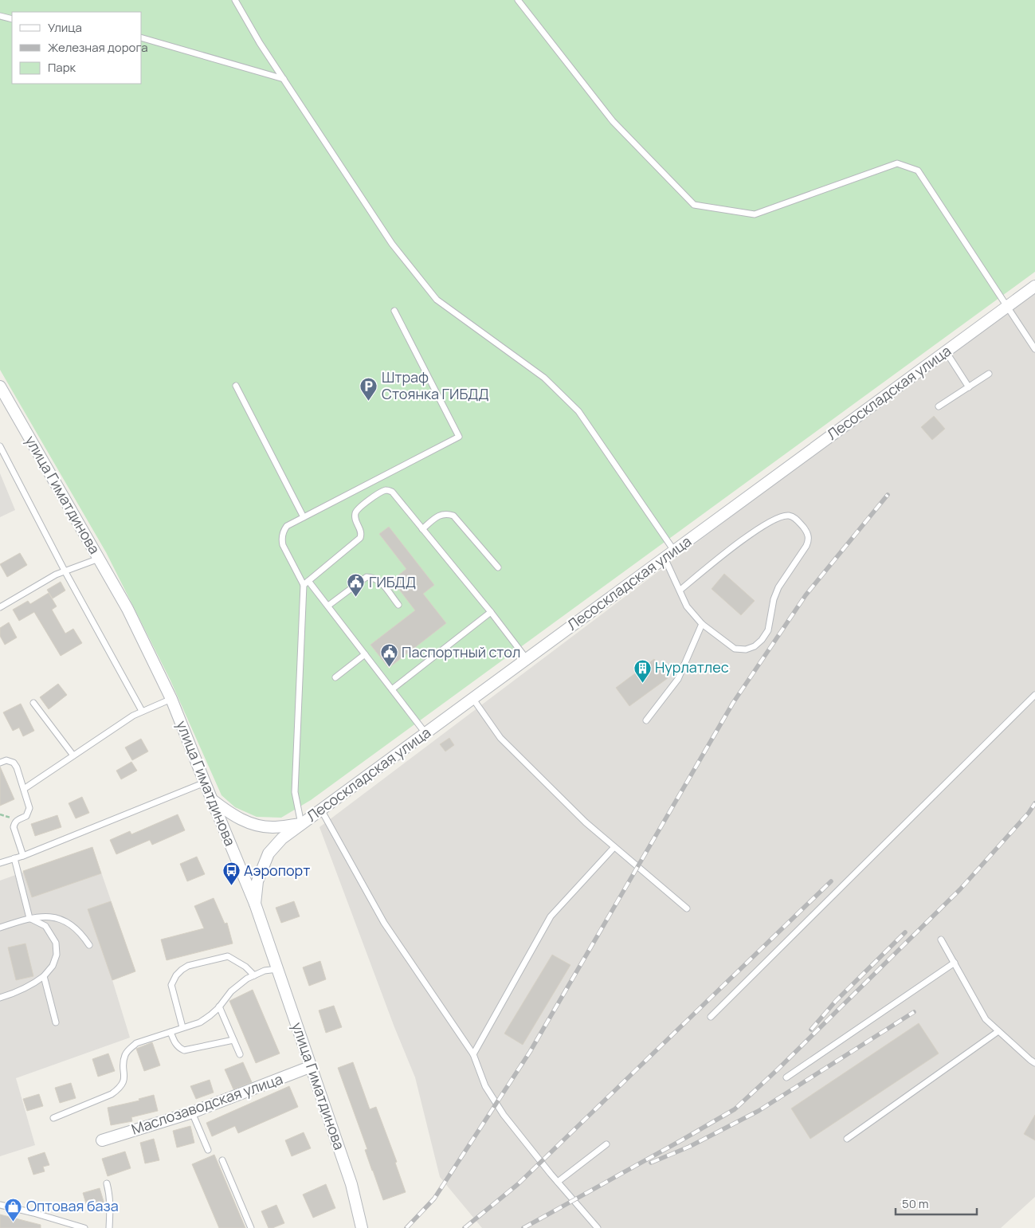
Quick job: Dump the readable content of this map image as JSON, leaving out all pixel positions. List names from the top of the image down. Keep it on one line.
{"streets":{"street":["Лесоскладская улица","улица Гиматдинова","Маслозаводская улица"]},"crossings":[["Лесоскладская улица","улица Гиматдинова"],["улица Гиматдинова","Маслозаводская улица"]],"places":{"parking":["Штраф Стоянка ГИБДД"],"public building":["ГИБДД","Паспортный стол"],"building":["Нурлатлес"],"bus stop":["Аэропорт"],"shop":["Оптовая база"]},"legend":["Улица","Железная дорога","Парк"],"scale_bar":"50 m"}
